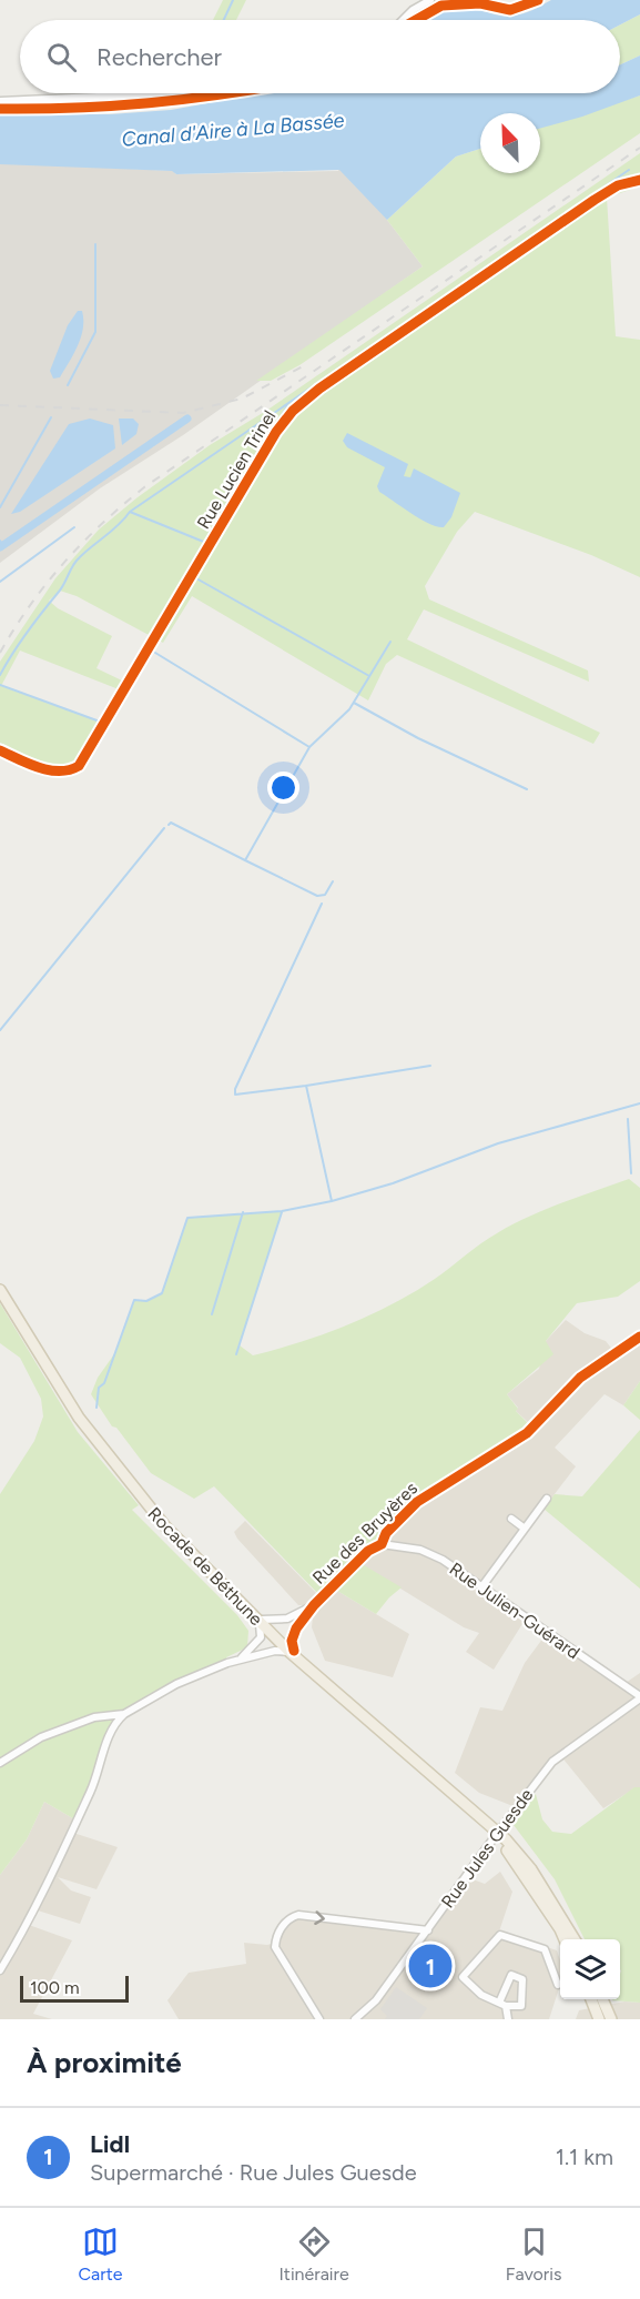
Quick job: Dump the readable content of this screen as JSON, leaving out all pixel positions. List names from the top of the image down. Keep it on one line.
{"streets":{"main road":["Rocade de Béthune"],"street":["Rue Lucien Trinel","Rue des Bruyères","Rue Julien-Guérard","Rue Jules Guesde"]},"crossings":[["Rue des Bruyères","Rocade de Béthune"],["Rue des Bruyères","Rue Julien-Guérard"],["Rue Julien-Guérard","Rue Jules Guesde"]],"water":["Canal d'Aire à La Bassée"],"scale_bar":"100 m","north":"top left","page":{"search":"Rechercher","pins":"1","scale":"100 m","heading":"À proximité","list":[{"mark":"1","name":"Lidl","note":"Supermarché · Rue Jules Guesde","value":"1.1 km"}],"nav":["Carte","Itinéraire","Favoris"]}}
